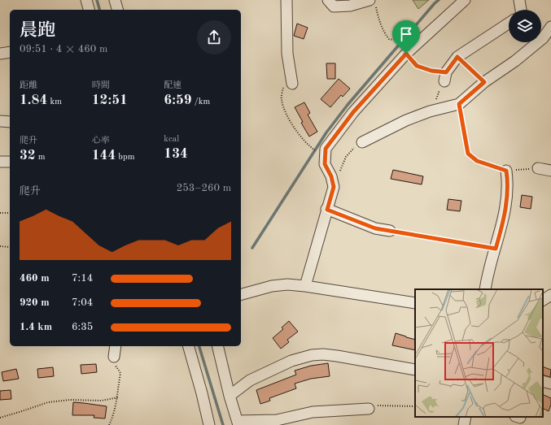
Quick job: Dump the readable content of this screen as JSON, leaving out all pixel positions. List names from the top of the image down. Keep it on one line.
{"page":{"heading":["晨跑","09:51 · 4 × 460 m"],"stats":[["距離","1.84 km"],["時間","12:51"],["配速","6:59 /km"],["爬升","32 m"],["心率","144 bpm"],["kcal","134"]],"chart":["爬升","253–260 m"],"list":[{"name":"460 m","note":"7:14"},{"name":"920 m","note":"7:04"},{"name":"1.4 km","note":"6:35"}]}}
